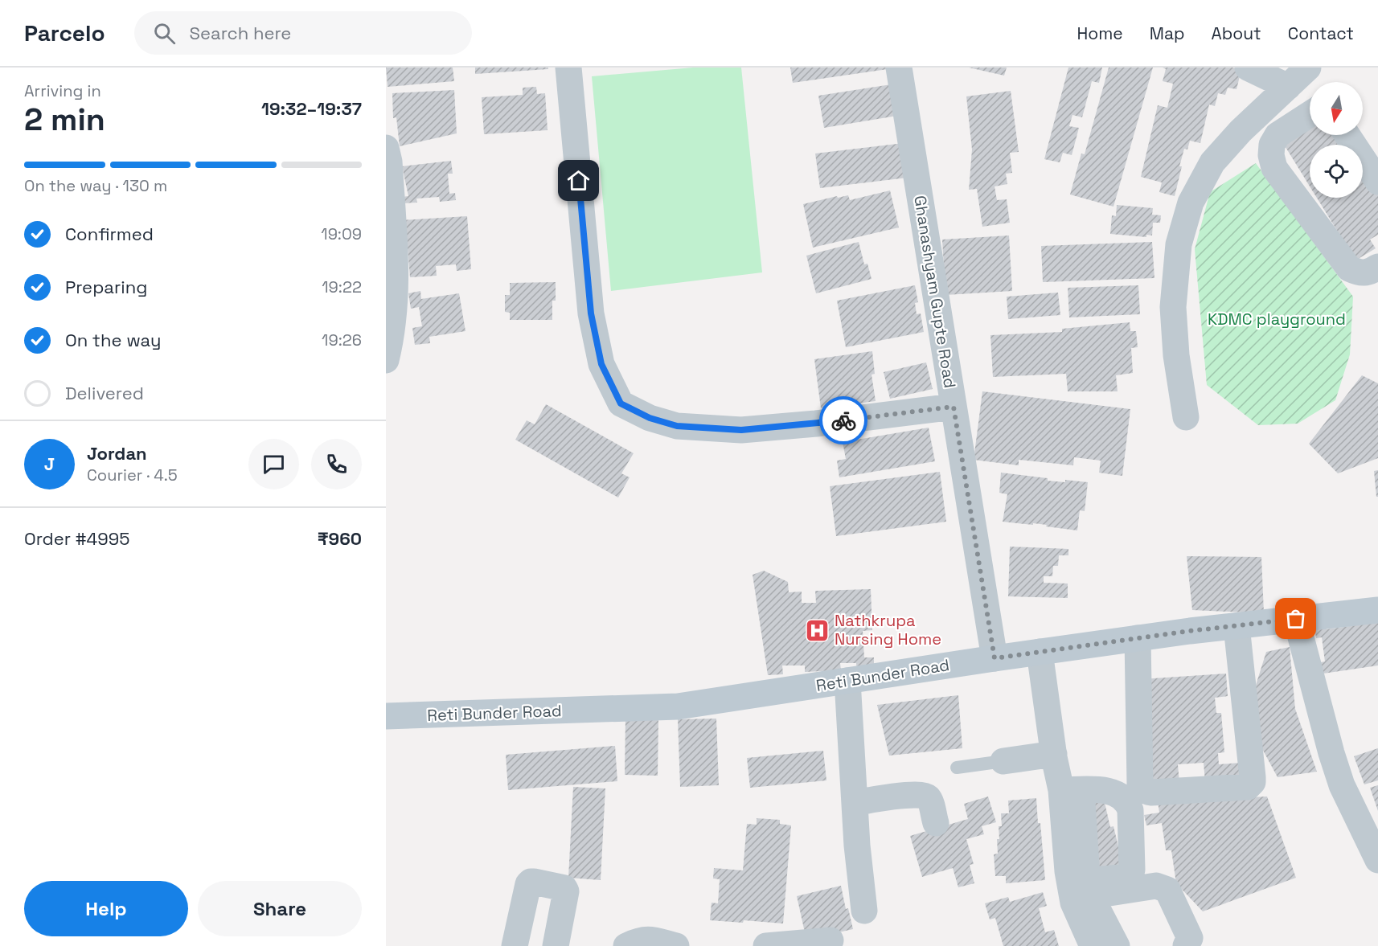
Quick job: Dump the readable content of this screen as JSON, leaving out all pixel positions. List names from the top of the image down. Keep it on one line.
{"streets":{"street":["Ghanashyam Gupte Road","Reti Bunder Road"]},"crossings":[["Ghanashyam Gupte Road","Reti Bunder Road"]],"parks":["KDMC playground"],"places":{"hospital":["Nathkrupa Nursing Home"]},"north":"bottom","page":{"header":"Parcelo","search":"Search here","nav":["Home","Map","About","Contact"],"heading":["2 min","Arriving in","19:32–19:37"],"panel":["Jordan","Courier · 4.5","Order #4995","₹960"],"bar":"On the way · 130 m","list":[["Confirmed","19:09"],["Preparing","19:22"],["On the way","19:26"],"Delivered"],"round":"J","buttons":["Help","Share"]}}
